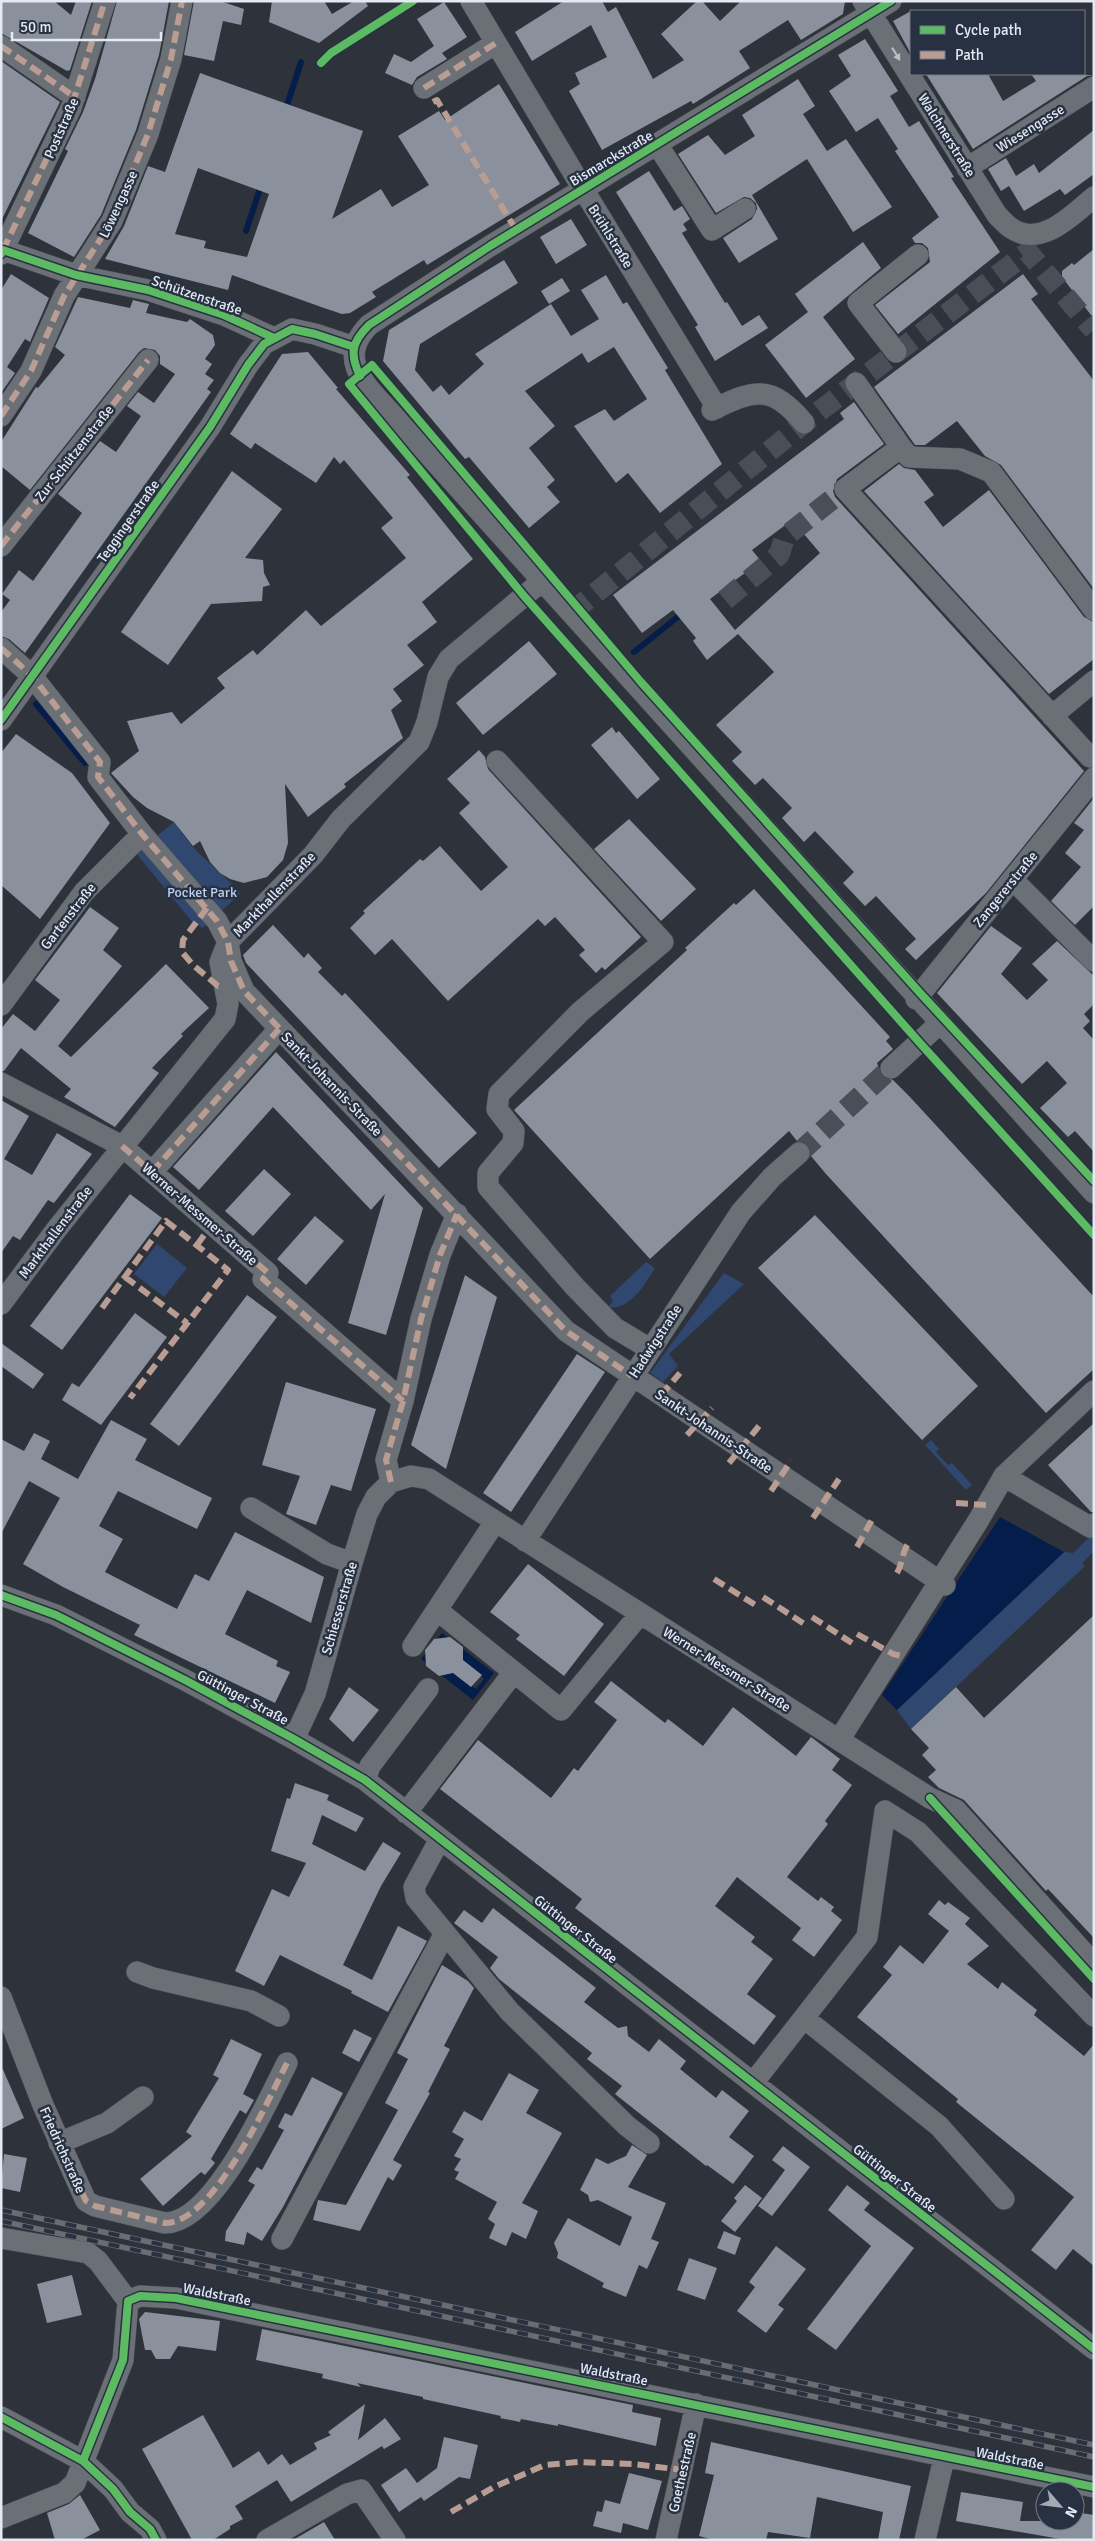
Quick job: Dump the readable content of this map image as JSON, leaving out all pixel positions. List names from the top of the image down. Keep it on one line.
{"streets":{"street":["Poststraße","Wiesengasse","Walchnerstraße","Bismarckstraße","Löwengasse","Brühlstraße","Schützenstraße","Zur Schützenstraße","Teggingerstraße","Zangererstraße","Markthallenstraße","Gartenstraße","Sankt-Johannis-Straße","Werner-Messmer-Straße","Hadwigstraße","Schiesserstraße","Güttinger Straße","Friedrichstraße","Waldstraße","Goethestraße"]},"crossings":[["Poststraße","Schützenstraße"],["Wiesengasse","Walchnerstraße"],["Walchnerstraße","Bismarckstraße"],["Bismarckstraße","Brühlstraße"],["Löwengasse","Schützenstraße"],["Schützenstraße","Teggingerstraße"],["Teggingerstraße","Sankt-Johannis-Straße"],["Markthallenstraße","Sankt-Johannis-Straße"],["Markthallenstraße","Werner-Messmer-Straße"],["Gartenstraße","Sankt-Johannis-Straße"],["Sankt-Johannis-Straße","Hadwigstraße"],["Werner-Messmer-Straße","Hadwigstraße"],["Schiesserstraße","Güttinger Straße"],["Waldstraße","Goethestraße"]],"one_way":["Walchnerstraße"],"parks":["Pocket Park"],"legend":["Cycle path","Path"],"scale_bar":"50 m","north":"bottom right"}
